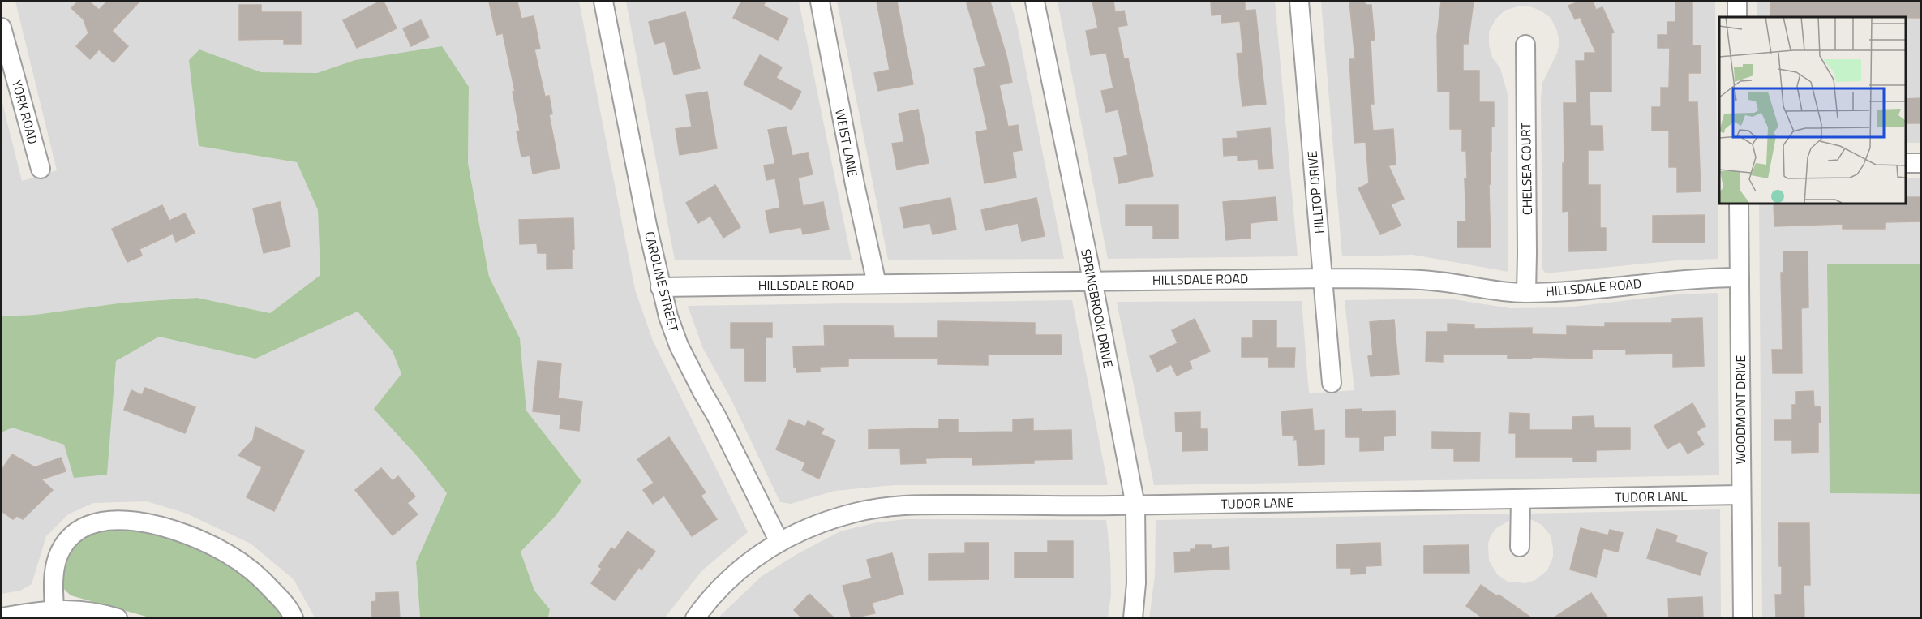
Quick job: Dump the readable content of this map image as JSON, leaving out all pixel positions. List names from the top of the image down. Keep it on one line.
{"streets":{"street":["YORK ROAD","WEIST LANE","CHELSEA COURT","HILLTOP DRIVE","HILLSDALE ROAD","CAROLINE STREET","SPRINGBROOK DRIVE","WOODMONT DRIVE","TUDOR LANE"]},"crossings":[["WEIST LANE","HILLSDALE ROAD"],["CHELSEA COURT","HILLSDALE ROAD"],["HILLTOP DRIVE","HILLSDALE ROAD"],["HILLSDALE ROAD","CAROLINE STREET"],["HILLSDALE ROAD","SPRINGBROOK DRIVE"],["HILLSDALE ROAD","WOODMONT DRIVE"],["CAROLINE STREET","TUDOR LANE"],["SPRINGBROOK DRIVE","TUDOR LANE"],["WOODMONT DRIVE","TUDOR LANE"]]}
